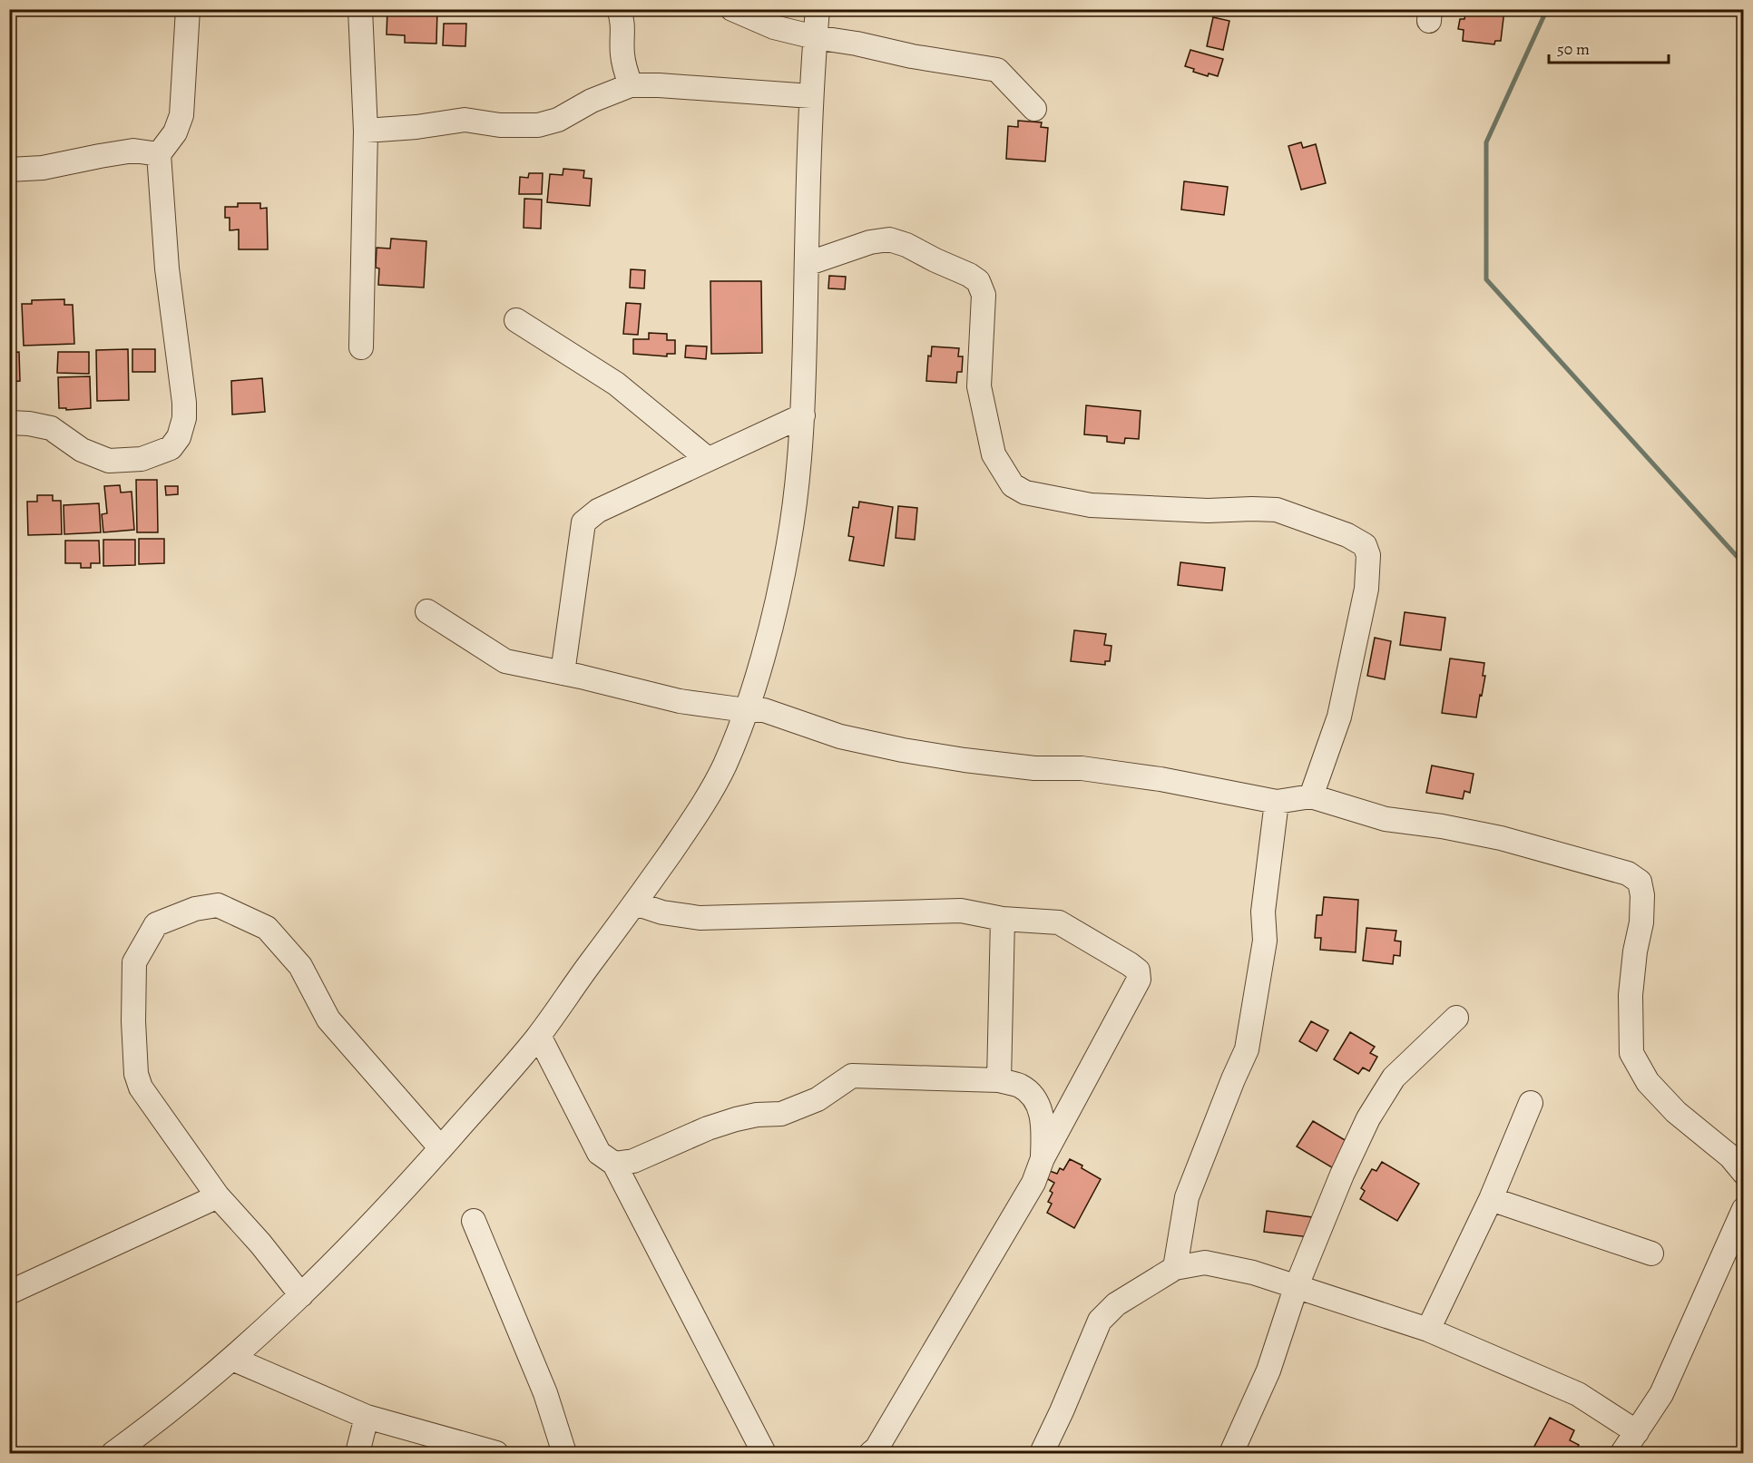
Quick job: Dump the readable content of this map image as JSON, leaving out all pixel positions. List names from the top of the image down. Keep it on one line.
{"scale_bar":"50 m"}
